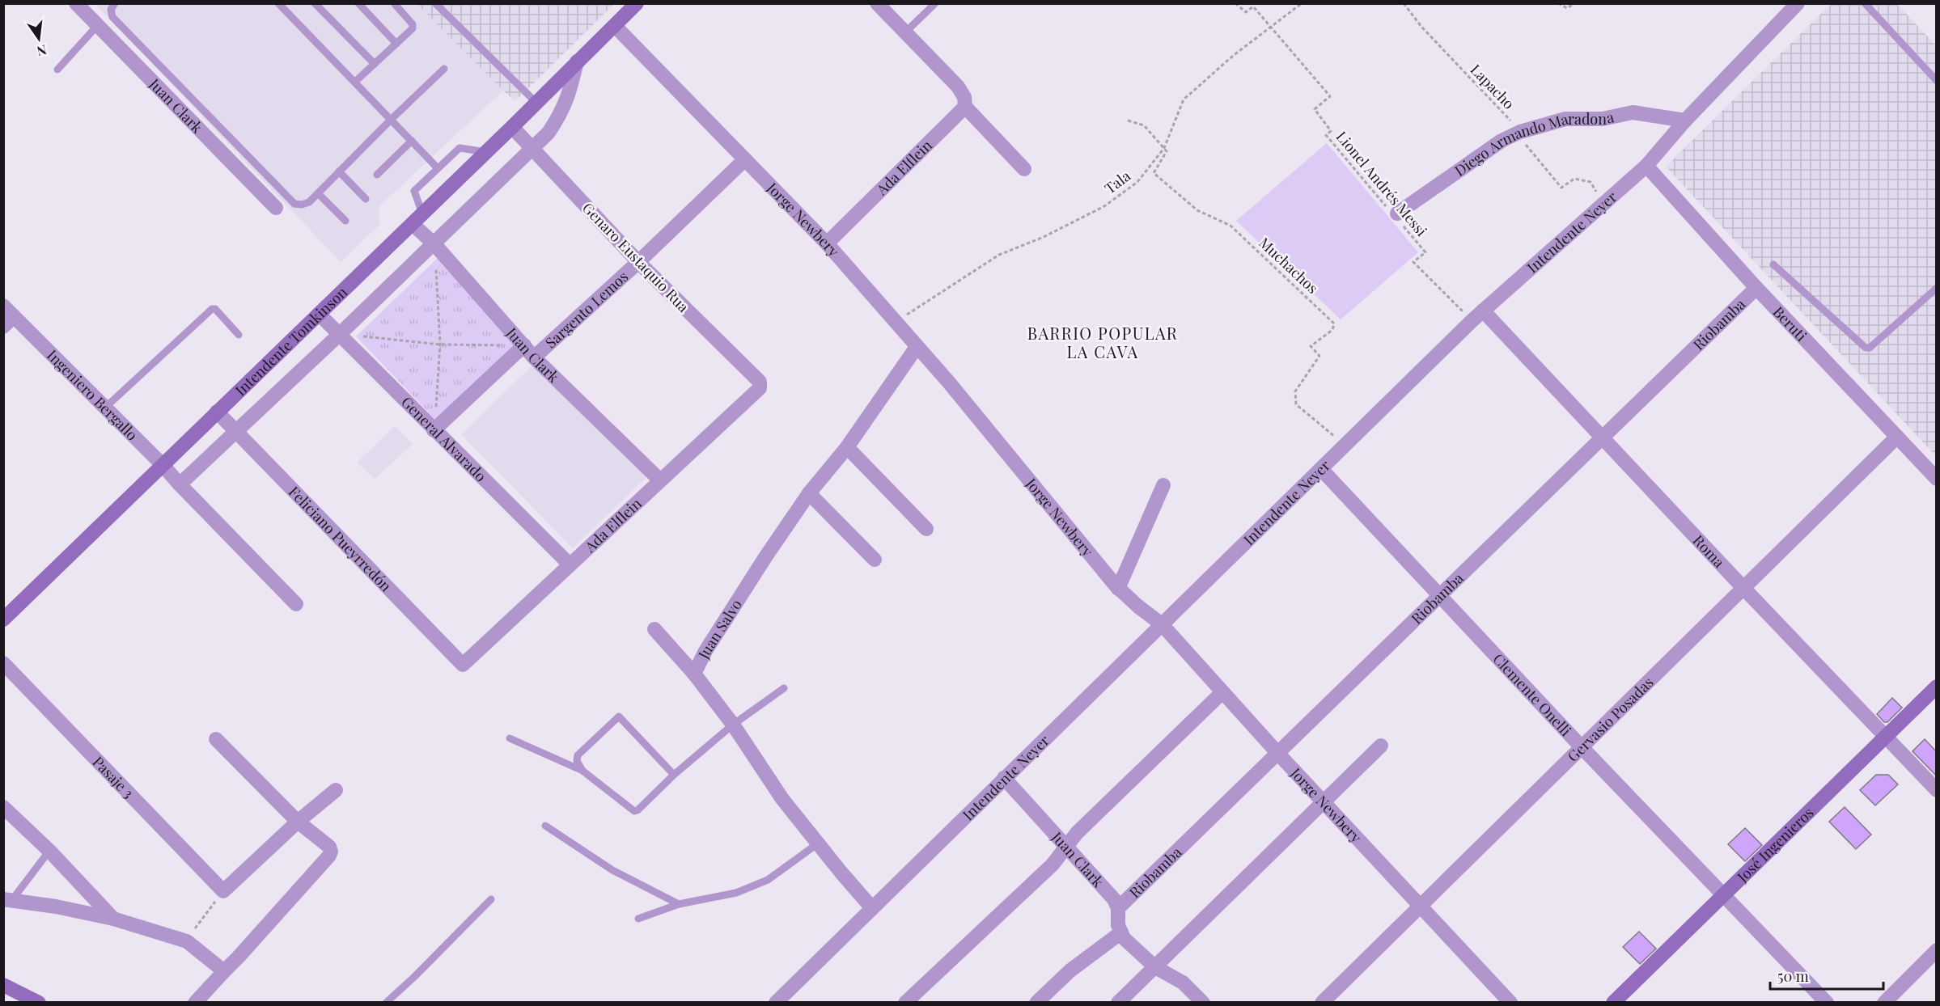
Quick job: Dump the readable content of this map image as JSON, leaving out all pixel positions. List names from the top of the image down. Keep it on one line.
{"streets":{"street":["Juan Clark","Diego Armando Maradona","Ada Elflein","Jorge Newbery","Intendente Neyer","Genaro Eustaquio Rua","Sargento Lemos","Beruti","Riobamba","Intendente Tomkinson","Ingeniero Bergallo","General Alvarado","Feliciano Pueyrredón","Roma","Juan Salvo","Clemente Onelli","Gervasio Posadas","Pasaje 3","José Ingenieros"],"path":["Lapacho","Tala","Lionel Andrés Messi","Muchachos"]},"crossings":[["Lapacho","Diego Armando Maradona"],["Lapacho","Intendente Neyer"],["Juan Clark","Ada Elflein"],["Juan Clark","Intendente Neyer"],["Juan Clark","Sargento Lemos"],["Juan Clark","Riobamba"],["Juan Clark","Intendente Tomkinson"],["Diego Armando Maradona","Lionel Andrés Messi"],["Diego Armando Maradona","Intendente Neyer"],["Ada Elflein","Jorge Newbery"],["Ada Elflein","Genaro Eustaquio Rua"],["Ada Elflein","General Alvarado"],["Ada Elflein","Feliciano Pueyrredón"],["Tala","Lionel Andrés Messi"],["Tala","Jorge Newbery"],["Tala","Muchachos"],["Lionel Andrés Messi","Intendente Neyer"],["Lionel Andrés Messi","Roma"],["Jorge Newbery","Intendente Neyer"],["Jorge Newbery","Sargento Lemos"],["Jorge Newbery","Riobamba"],["Jorge Newbery","Intendente Tomkinson"],["Jorge Newbery","Juan Salvo"],["Jorge Newbery","Gervasio Posadas"],["Intendente Neyer","Muchachos"],["Intendente Neyer","Beruti"],["Intendente Neyer","Roma"],["Intendente Neyer","Juan Salvo"],["Intendente Neyer","Clemente Onelli"],["Genaro Eustaquio Rua","Sargento Lemos"],["Genaro Eustaquio Rua","Intendente Tomkinson"],["Sargento Lemos","General Alvarado"],["Beruti","Riobamba"],["Beruti","Gervasio Posadas"],["Riobamba","Roma"],["Riobamba","Clemente Onelli"],["Intendente Tomkinson","Ingeniero Bergallo"],["Intendente Tomkinson","General Alvarado"],["Intendente Tomkinson","Feliciano Pueyrredón"],["Roma","Gervasio Posadas"],["Roma","José Ingenieros"],["Clemente Onelli","Gervasio Posadas"],["Clemente Onelli","José Ingenieros"]],"districts":["BARRIO POPULAR LA CAVA"],"scale_bar":"50 m","north":"bottom"}
